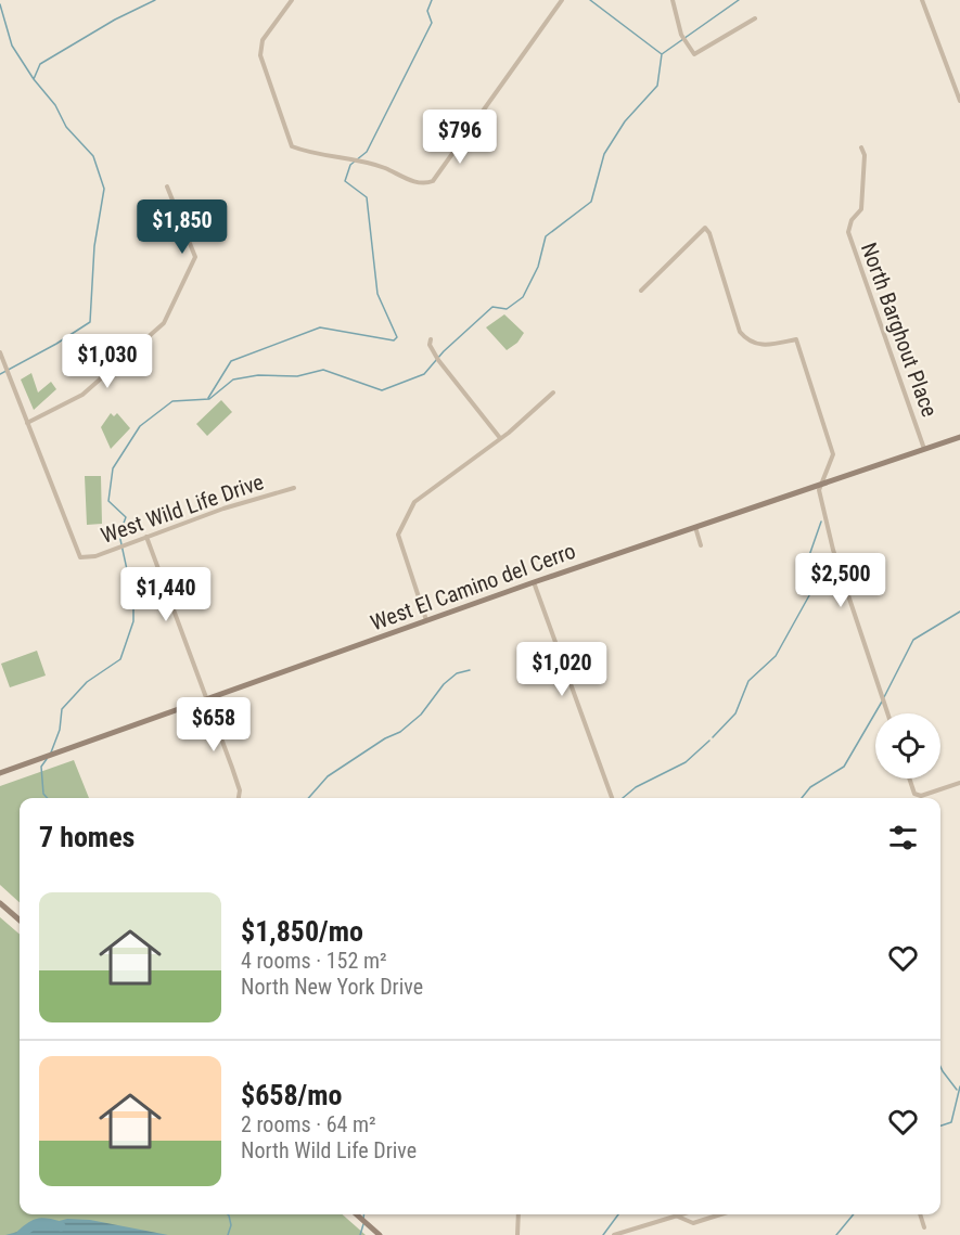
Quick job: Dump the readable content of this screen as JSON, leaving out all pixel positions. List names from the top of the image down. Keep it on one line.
{"streets":{"street":["North Barghout Place","West Wild Life Drive","West El Camino del Cerro"]},"crossings":[["North Barghout Place","West El Camino del Cerro"]],"page":{"price":["$796","$1,850","$1,030","$2,500","$1,440","$1,020","$658"],"heading":"7 homes","list":[{"name":"$1,850/mo","note":"4 rooms · 152 m² · North New York Drive"},{"name":"$658/mo","note":"2 rooms · 64 m² · North Wild Life Drive"}]}}
